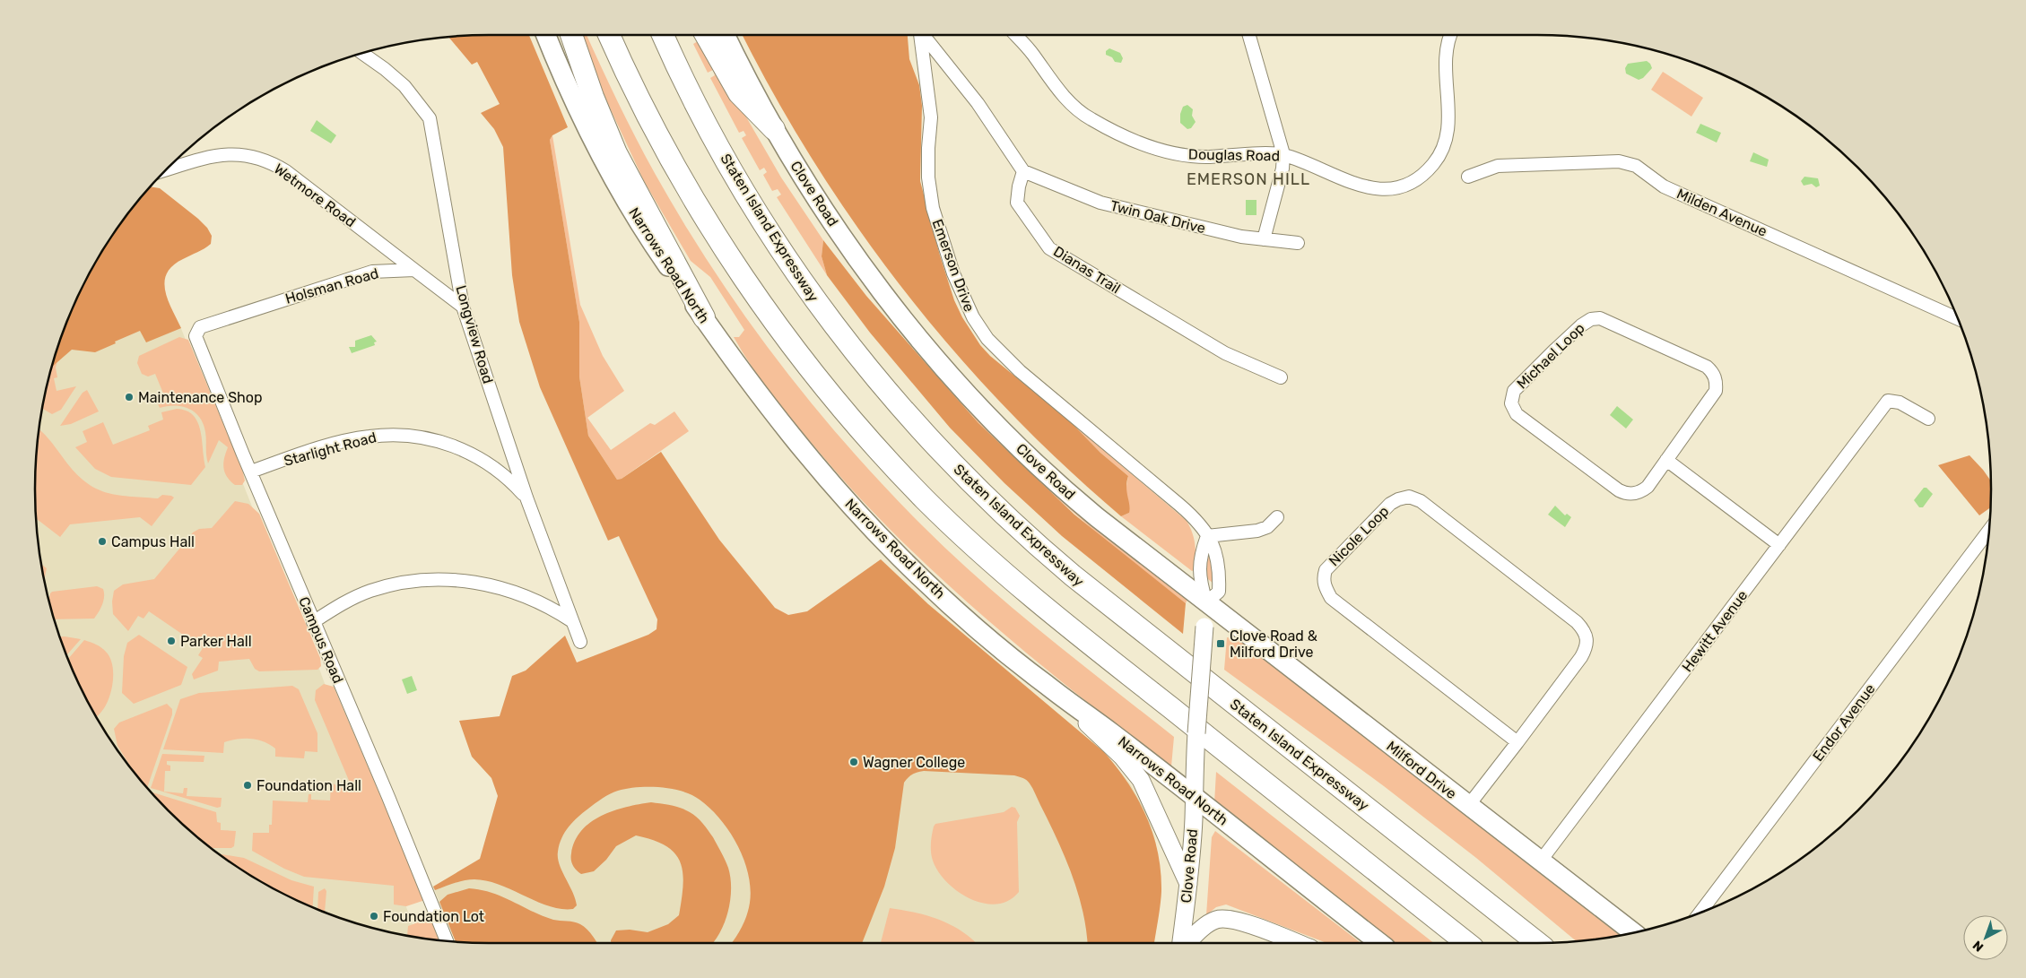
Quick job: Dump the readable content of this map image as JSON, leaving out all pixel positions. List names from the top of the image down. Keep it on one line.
{"streets":{"highway":["Staten Island Expressway"],"main road":["Clove Road","Narrows Road North","Milford Drive"],"street":["Douglas Road","Wetmore Road","Milden Avenue","Twin Oak Drive","Emerson Drive","Dianas Trail","Holsman Road","Longview Road","Michael Loop","Starlight Road","Nicole Loop","Hewitt Avenue","Campus Road","Endor Avenue"]},"crossings":[["Clove Road","Narrows Road North"],["Clove Road","Emerson Drive"],["Clove Road","Milford Drive"],["Wetmore Road","Holsman Road"],["Twin Oak Drive","Dianas Trail"],["Emerson Drive","Milford Drive"],["Holsman Road","Campus Road"],["Longview Road","Starlight Road"],["Starlight Road","Campus Road"],["Nicole Loop","Milford Drive"],["Hewitt Avenue","Milford Drive"]],"districts":["EMERSON HILL"],"places":{"other":["Maintenance Shop","Campus Hall","Parker Hall","Wagner College","Foundation Hall","Foundation Lot"],"transit":["Clove Road & Milford Drive"]},"north":"bottom left"}
